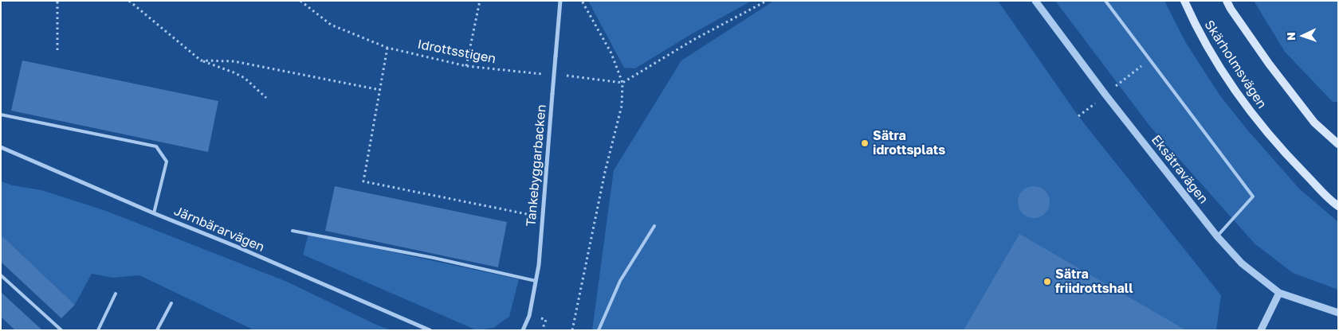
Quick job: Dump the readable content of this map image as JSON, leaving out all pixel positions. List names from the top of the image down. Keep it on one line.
{"streets":{"main road":["Skärholmsvägen"],"street":["Tankebyggarbacken","Eksätravägen","Järnbärarvägen"],"path":["Idrottsstigen"]},"places":["Sätra idrottsplats","Sätra friidrottshall"],"north":"left"}
